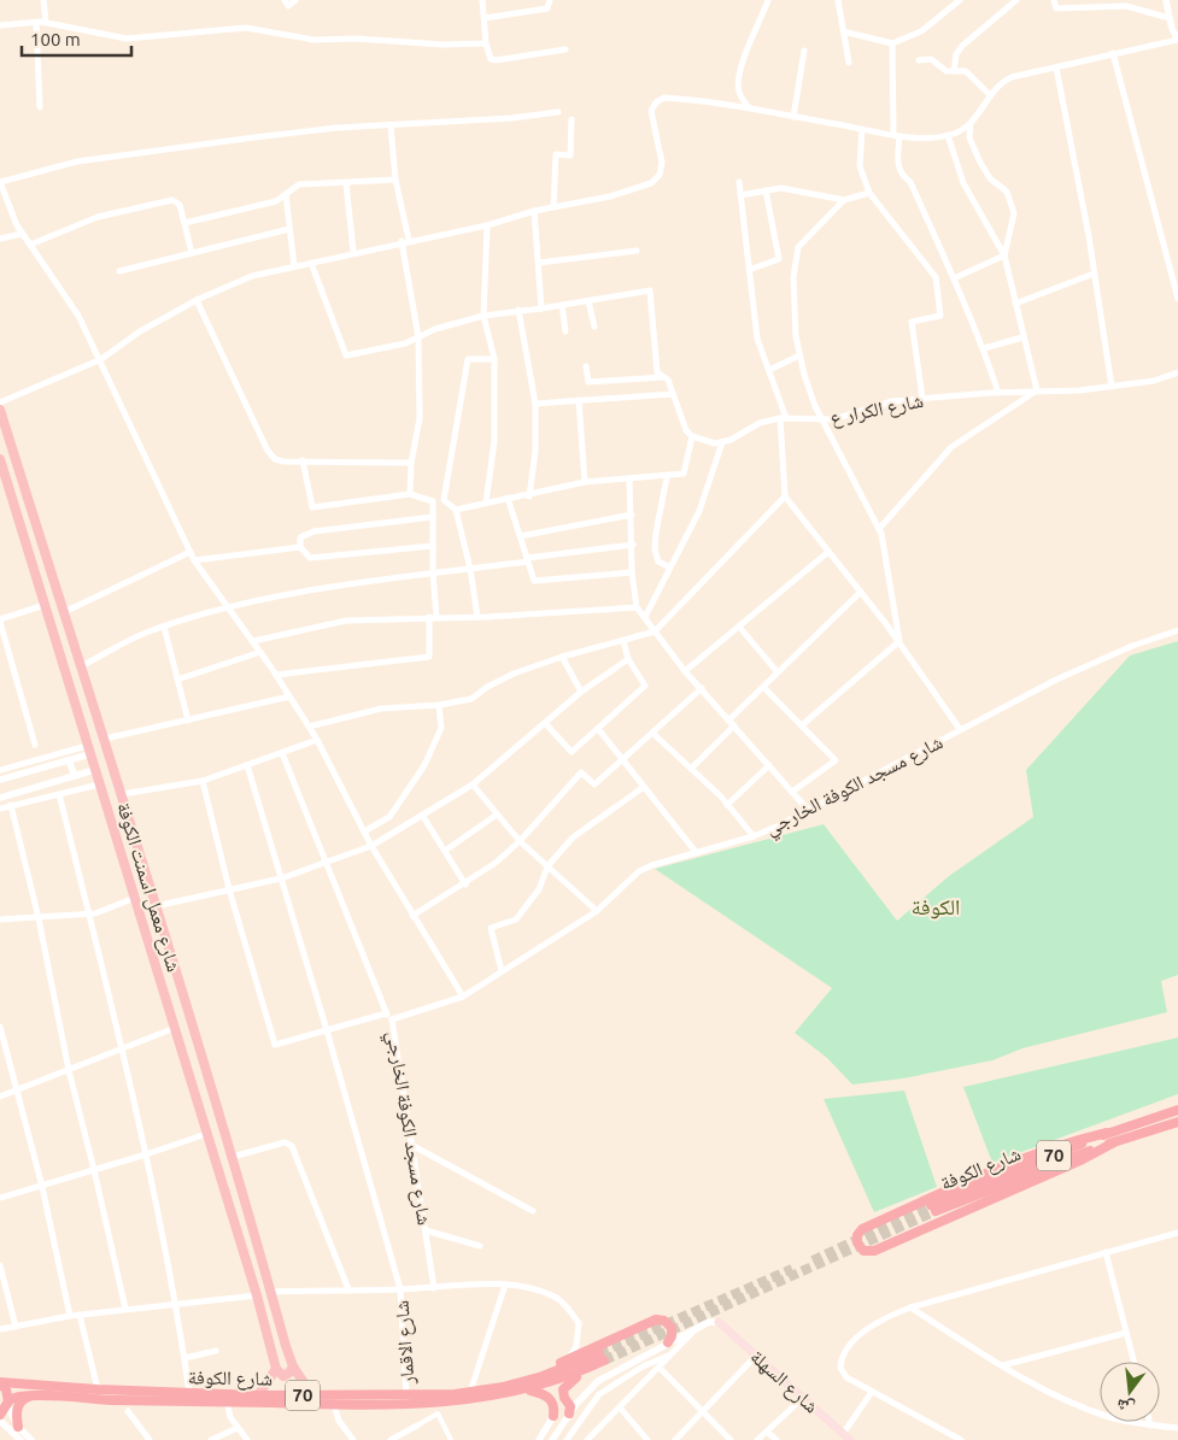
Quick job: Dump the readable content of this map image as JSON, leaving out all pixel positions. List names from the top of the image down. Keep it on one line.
{"streets":{"highway":["70","شارع الكوفة"],"main road":["شارع معمل اسمنت الكوفة","شارع السهلة"],"street":["شارع الكرار ع","شارع مسجد الكوفة الخارجي","شارع الاقمار"]},"crossings":[["شارع معمل اسمنت الكوفة","شارع الكوفة"],["70","شارع الكوفة"],["شارع الكوفة","شارع الاقمار"]],"districts":["الكوفة"],"scale_bar":"100 m","north":"bottom"}
